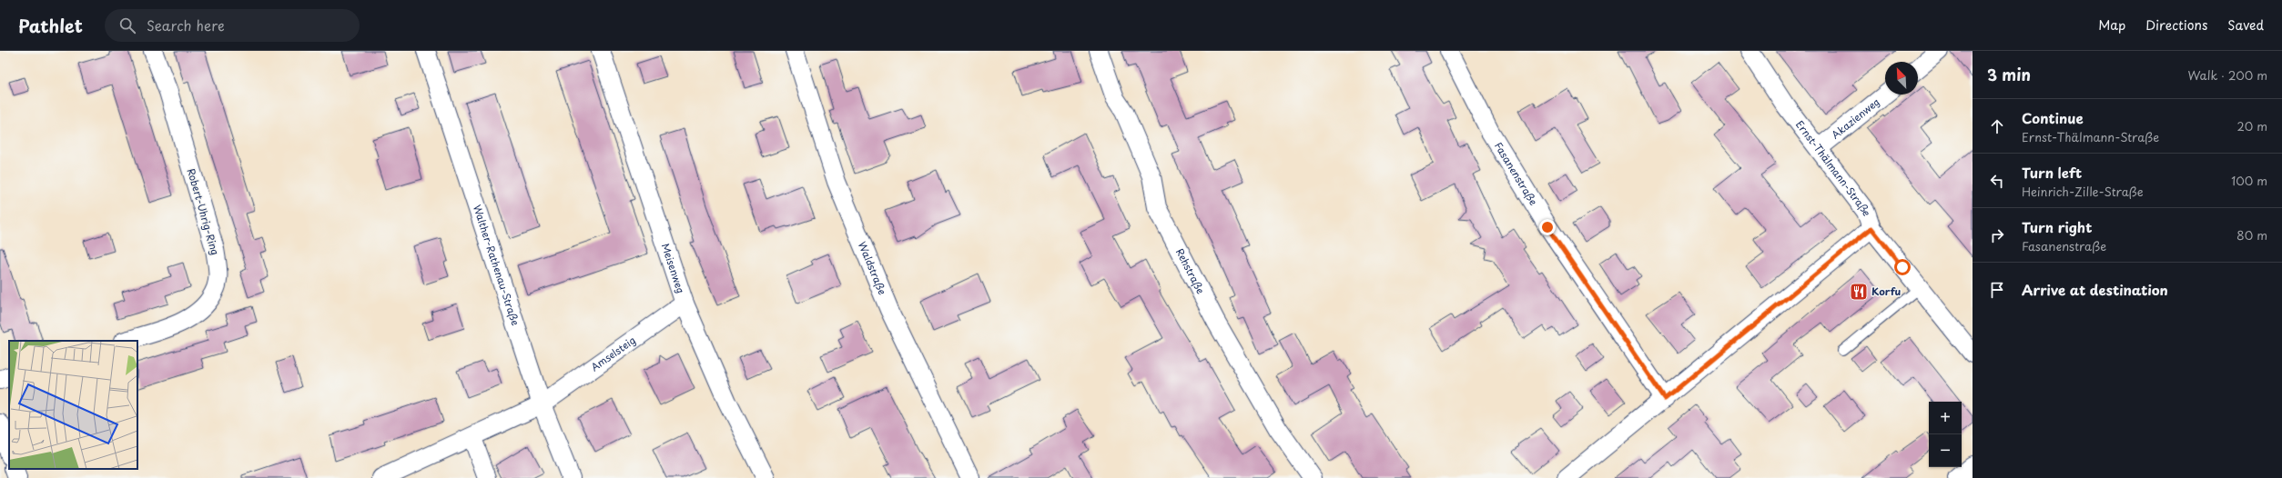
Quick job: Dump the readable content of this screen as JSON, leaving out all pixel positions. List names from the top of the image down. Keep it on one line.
{"streets":{"street":["Akazienweg","Ernst-Thälmann-Straße","Fasanenstraße","Robert-Uhrig-Ring","Walther-Rathenau-Straße","Meisenweg","Waldstraße","Rehstraße","Amselsteig"]},"crossings":[["Akazienweg","Ernst-Thälmann-Straße"],["Walther-Rathenau-Straße","Amselsteig"],["Meisenweg","Amselsteig"]],"places":{"restaurant":["Korfu"]},"north":"top left","page":{"header":"Pathlet","search":"Search here","nav":["Map","Directions","Saved"],"heading":["3 min","Walk · 200 m"],"list":[["Continue","Ernst-Thälmann-Straße","20 m"],["Turn left","Heinrich-Zille-Straße","100 m"],["Turn right","Fasanenstraße","80 m"],"Arrive at destination"],"map_buttons":["+","−"]}}
